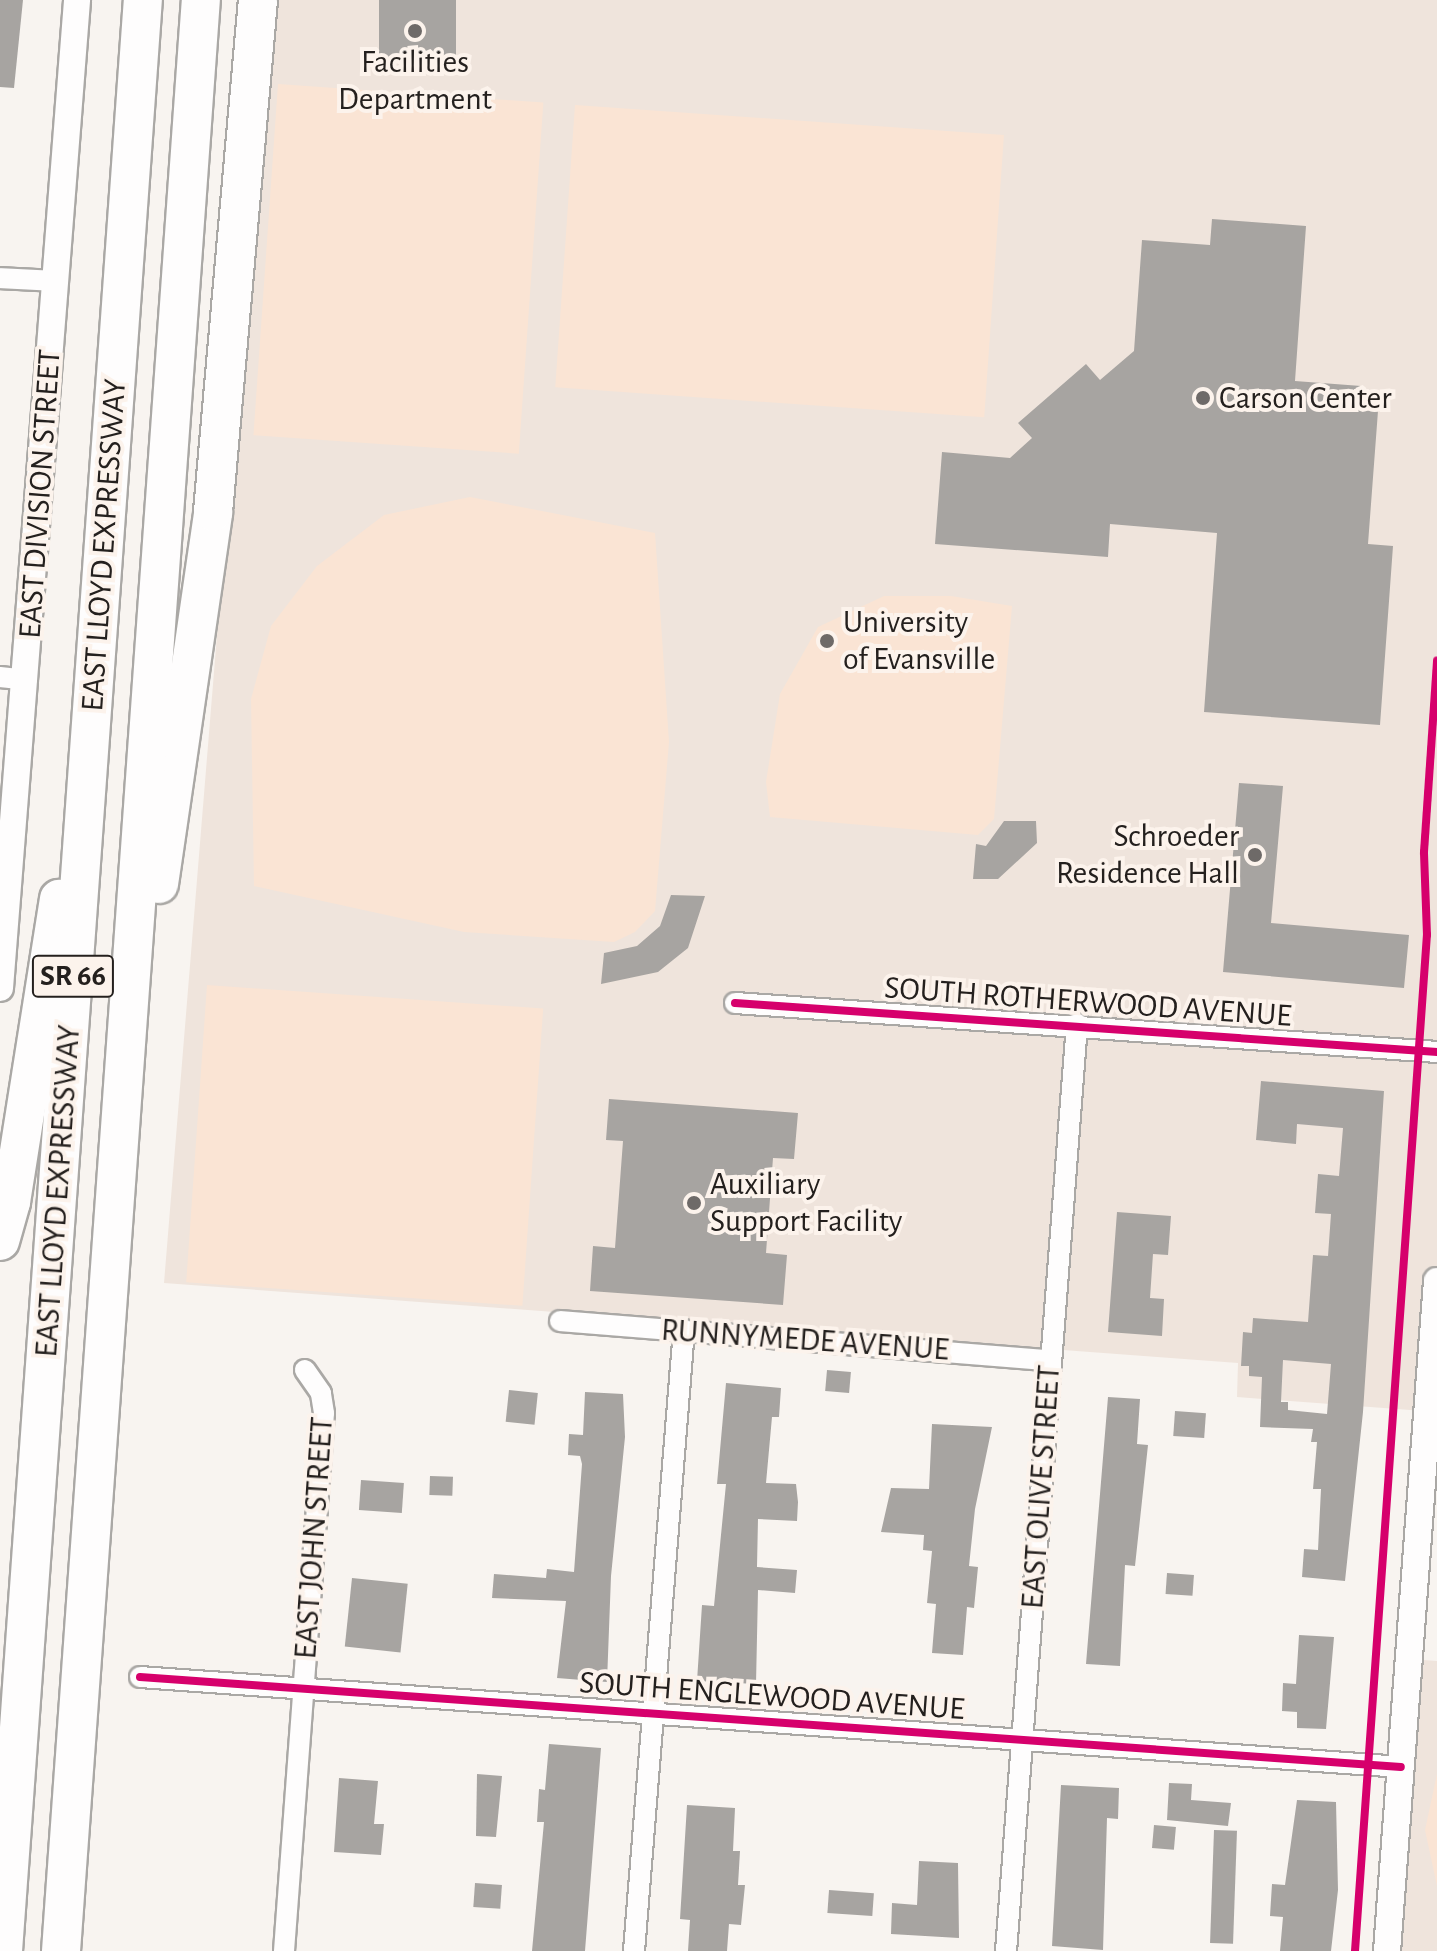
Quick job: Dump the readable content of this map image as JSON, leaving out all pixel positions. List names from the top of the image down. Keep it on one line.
{"streets":{"highway":["EAST LLOYD EXPRESSWAY","SR 66"],"street":["EAST DIVISION STREET","SOUTH ROTHERWOOD AVENUE","RUNNYMEDE AVENUE","EAST OLIVE STREET","EAST JOHN STREET","SOUTH ENGLEWOOD AVENUE"]},"crossings":[["SOUTH ROTHERWOOD AVENUE","EAST OLIVE STREET"],["RUNNYMEDE AVENUE","EAST OLIVE STREET"],["EAST OLIVE STREET","SOUTH ENGLEWOOD AVENUE"],["EAST JOHN STREET","SOUTH ENGLEWOOD AVENUE"]],"places":["Facilities Department","Carson Center","University of Evansville","Schroeder Residence Hall","Auxiliary Support Facility"]}
